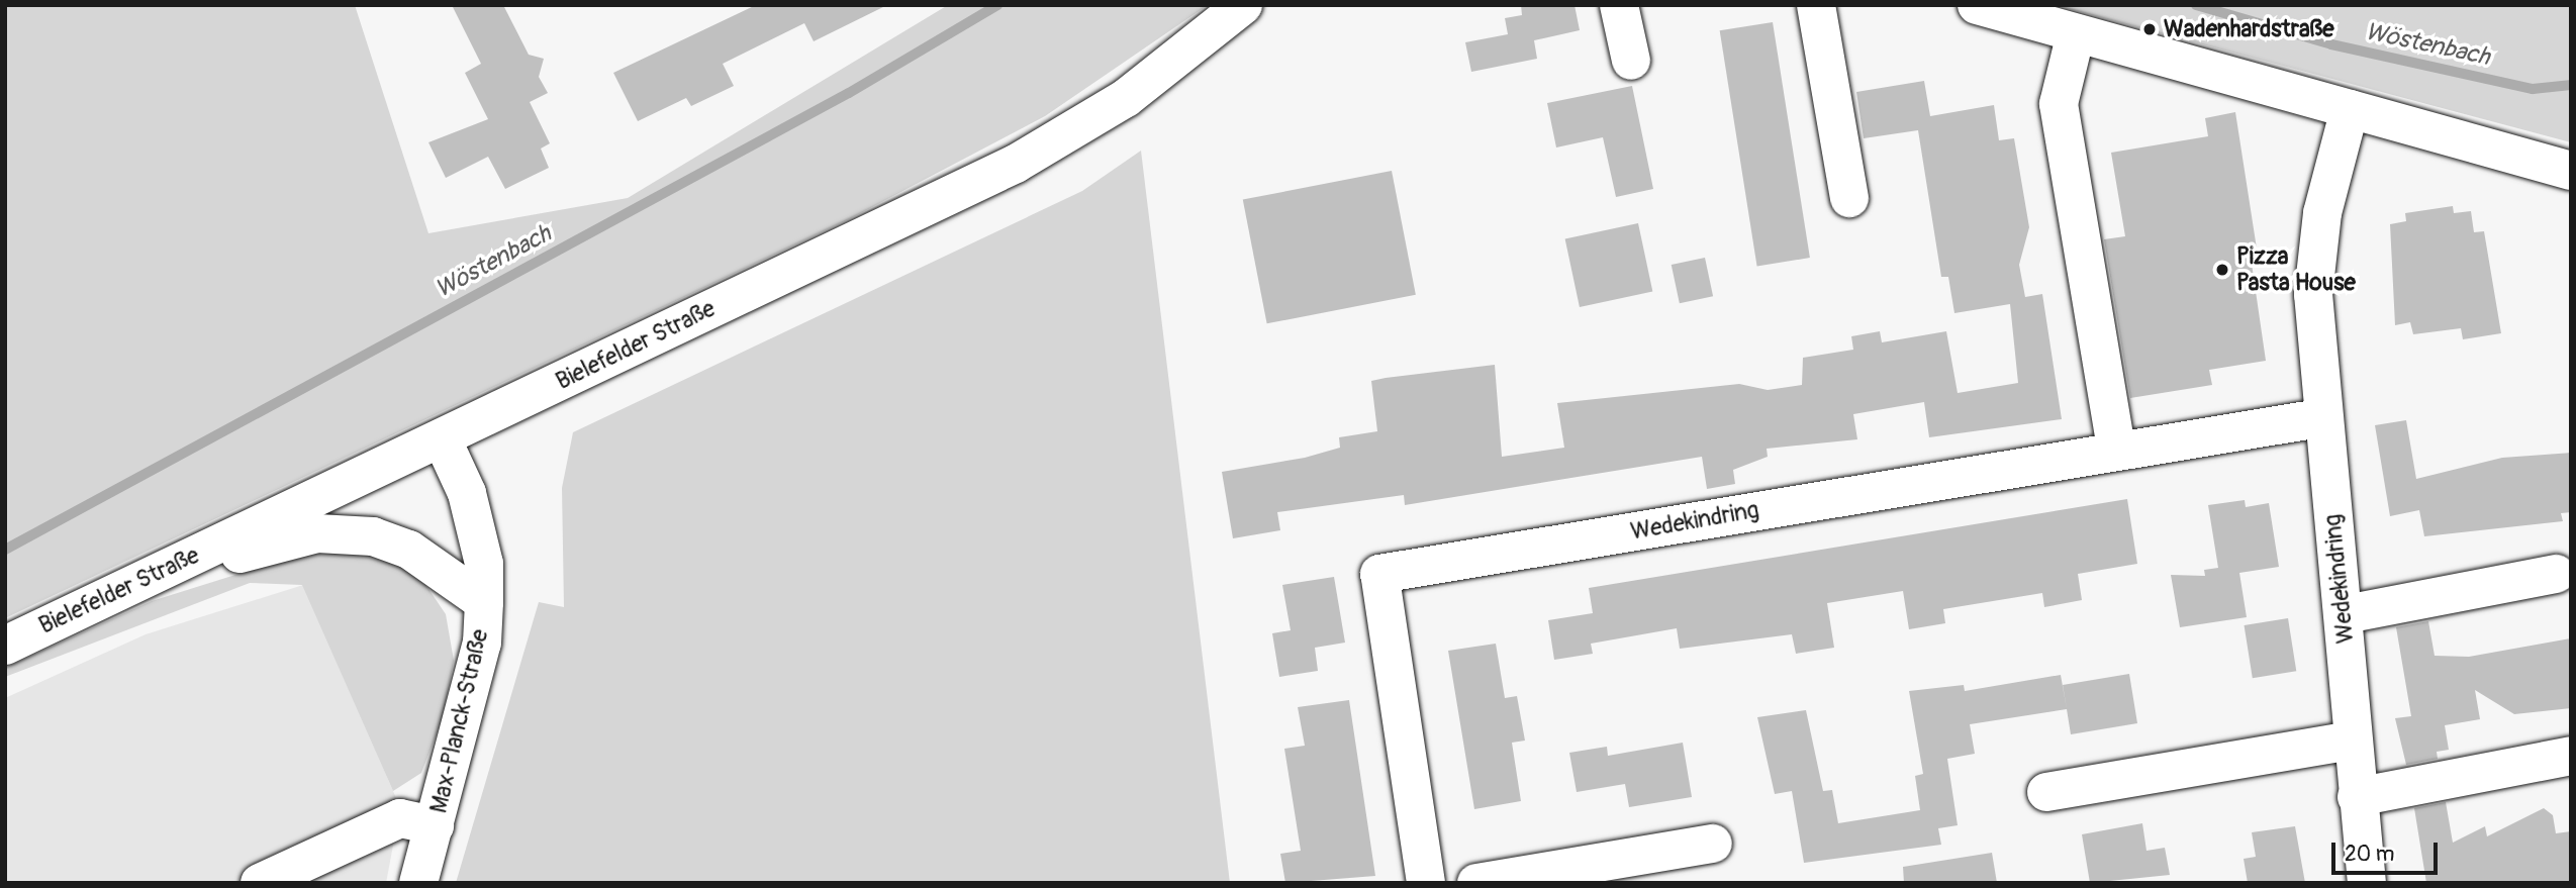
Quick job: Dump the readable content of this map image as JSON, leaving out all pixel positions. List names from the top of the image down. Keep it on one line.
{"streets":{"street":["Bielefelder Straße","Wedekindring","Max-Planck-Straße"]},"crossings":[["Bielefelder Straße","Max-Planck-Straße"]],"water":["Wöstenbach"],"places":["Wadenhardstraße","Pizza Pasta House"],"scale_bar":"20 m"}
